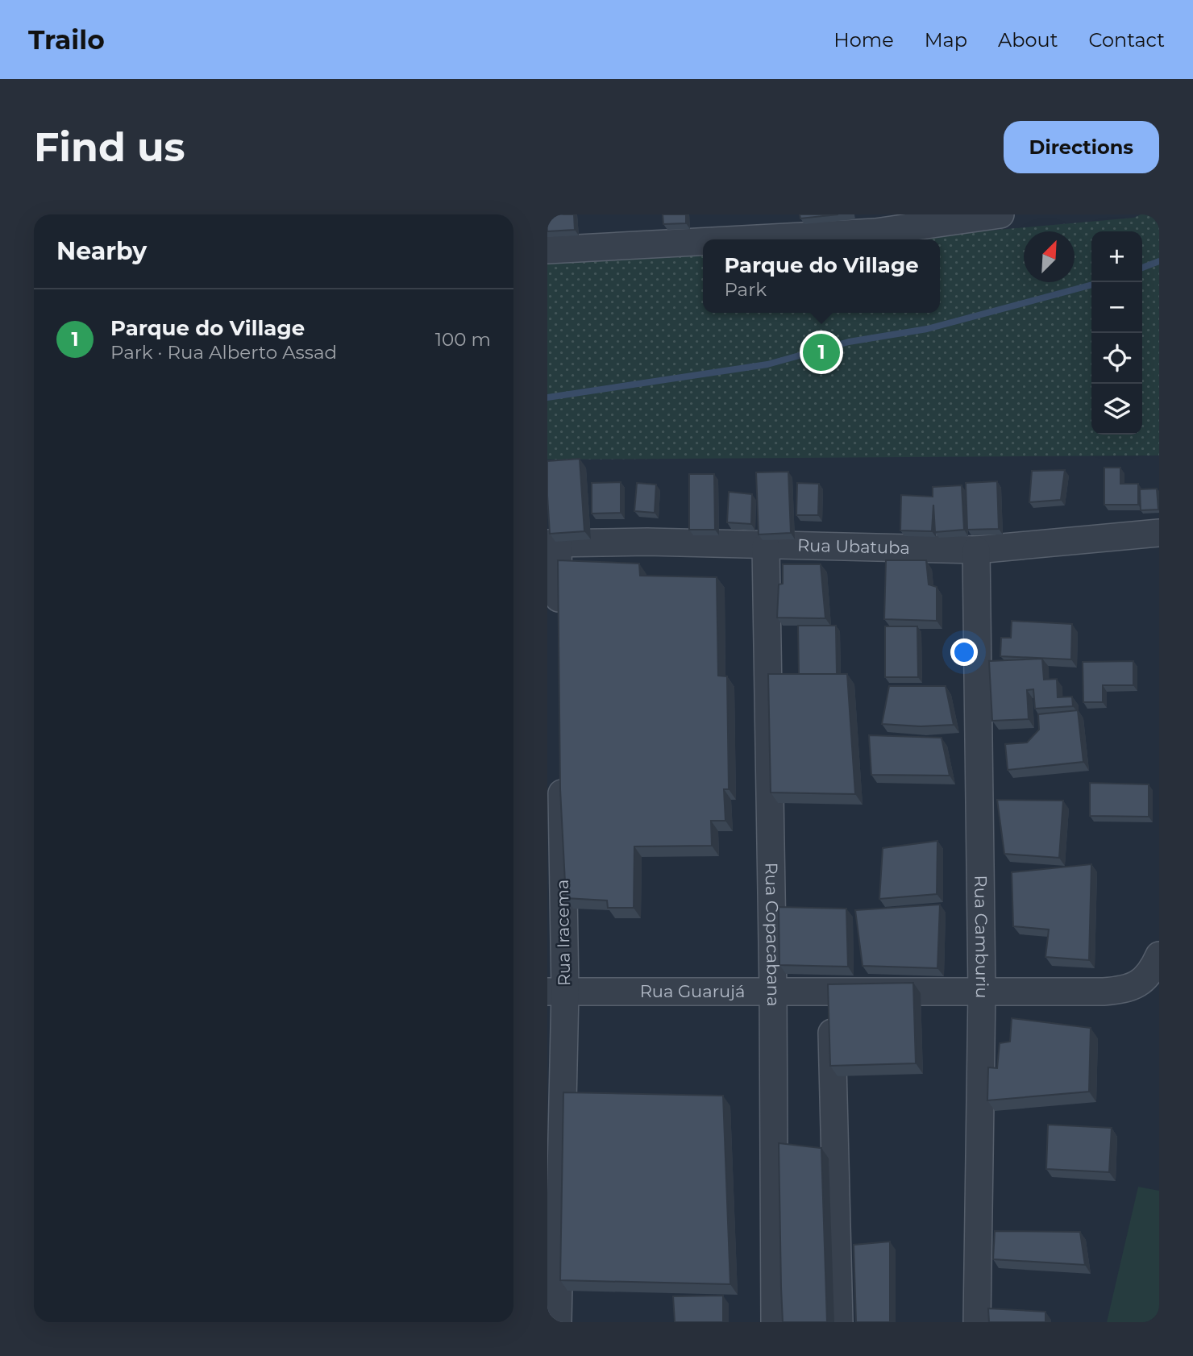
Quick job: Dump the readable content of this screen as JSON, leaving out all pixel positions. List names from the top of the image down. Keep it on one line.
{"streets":{"street":["Rua Ubatuba","Rua Iracema","Rua Copacabana","Rua Camburiu","Rua Guarujá"]},"crossings":[["Rua Ubatuba","Rua Copacabana"],["Rua Ubatuba","Rua Camburiu"],["Rua Iracema","Rua Guarujá"],["Rua Copacabana","Rua Guarujá"],["Rua Camburiu","Rua Guarujá"]],"north":"top right","page":{"header":"Trailo","nav":["Home","Map","About","Contact"],"buttons":"Directions","title":"Find us","heading":"Nearby","map_buttons":["+","−"],"popup":["Parque do Village","Park"],"list":[{"mark":"1","name":"Parque do Village","note":"Park · Rua Alberto Assad","value":"100 m"}],"pins":"1"}}
